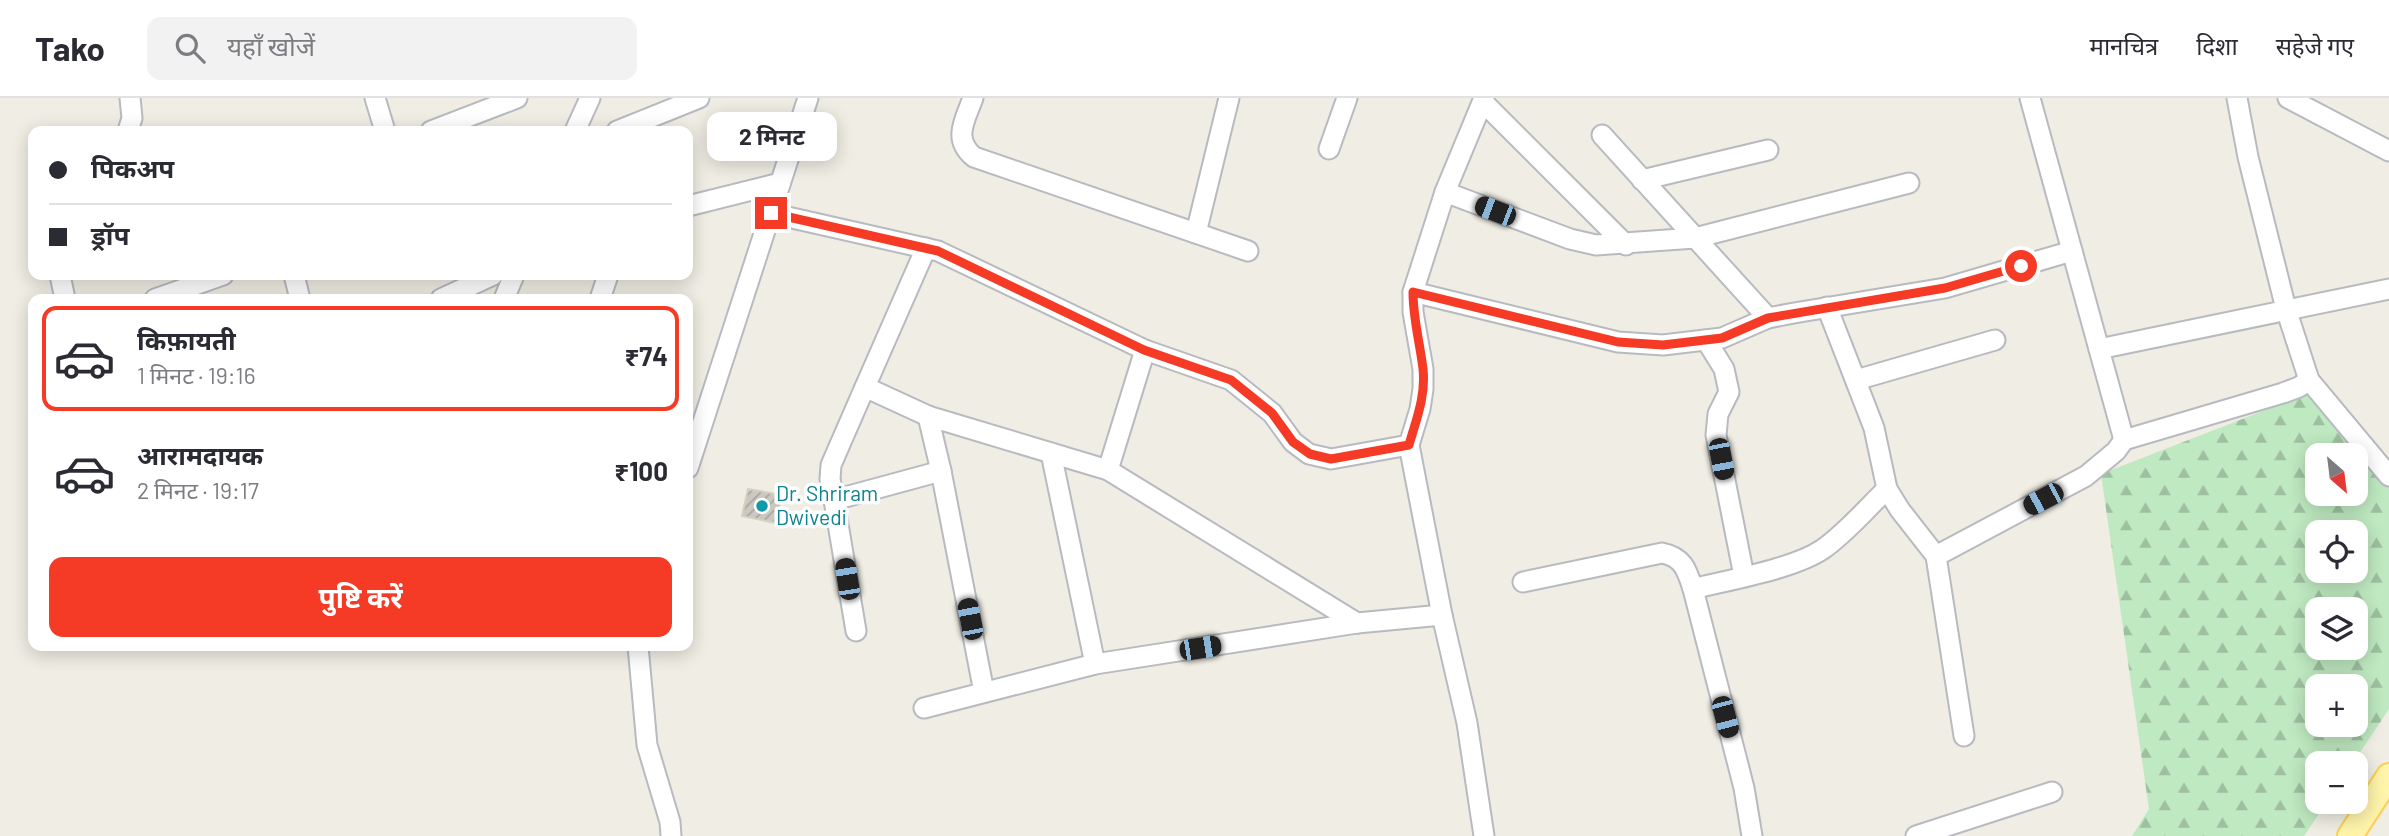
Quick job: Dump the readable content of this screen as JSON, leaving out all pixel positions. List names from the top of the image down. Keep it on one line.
{"places":["Dr. Shriram Dwivedi"],"north":"bottom right","page":{"header":"Tako","search":"यहाँ खोजें","nav":["मानचित्र","दिशा","सहेजे गए"],"bubble":"2 मिनट","banner":["पिकअप","ड्रॉप"],"list":[{"name":"किफ़ायती","note":"1 मिनट · 19:16","value":"₹74"},{"name":"आरामदायक","note":"2 मिनट · 19:17","value":"₹100"}],"map_buttons":["+","−"],"buttons":"पुष्टि करें"}}
